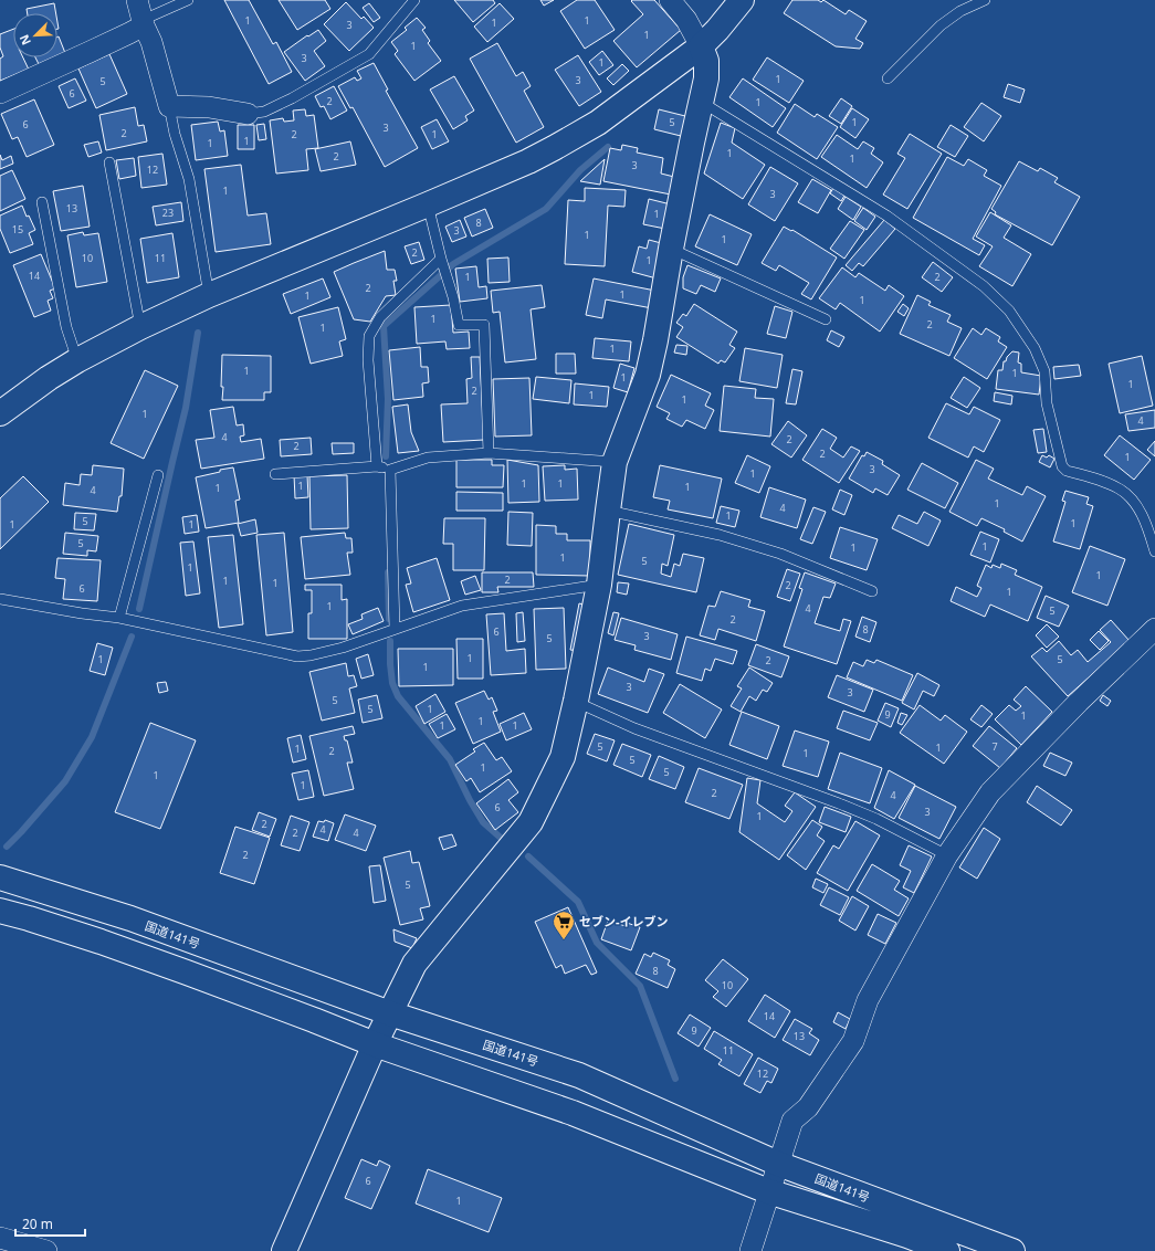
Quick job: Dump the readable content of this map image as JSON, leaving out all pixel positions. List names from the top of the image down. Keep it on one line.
{"streets":{"main road":["国道141号"]},"places":{"supermarket":["セブン-イレブン"]},"house_numbers":["1","1","1","3","1","1","3","1","1","3","5","6","2","1","5","1","6","3","2","2","1","1","1","1","2","1","3","12","1","3","13","23","1","8","15","3","1","1","2","10","11","1","14","1","2","2","1","1","1","1","2","1","1","1","1","1","1","2","1","1","1","4","4","2","2","2","1","3","1","1","1","1","1","1","4","1","4","1","5","1","1","1","5","1","1","1","5","1","1","2","1","1","2","6","1","1","4","5","2","8","6","3","5","1","1","5","2","1","3","3","5","5","1","9","1","1","1","1","5","7","1","1","2","1","5","1","5","1","1","2","4","6","3","1","2","4","2","4","2","5","8","10","14","9","13","11","12","6","1"],"scale_bar":"20 m","north":"bottom left"}
